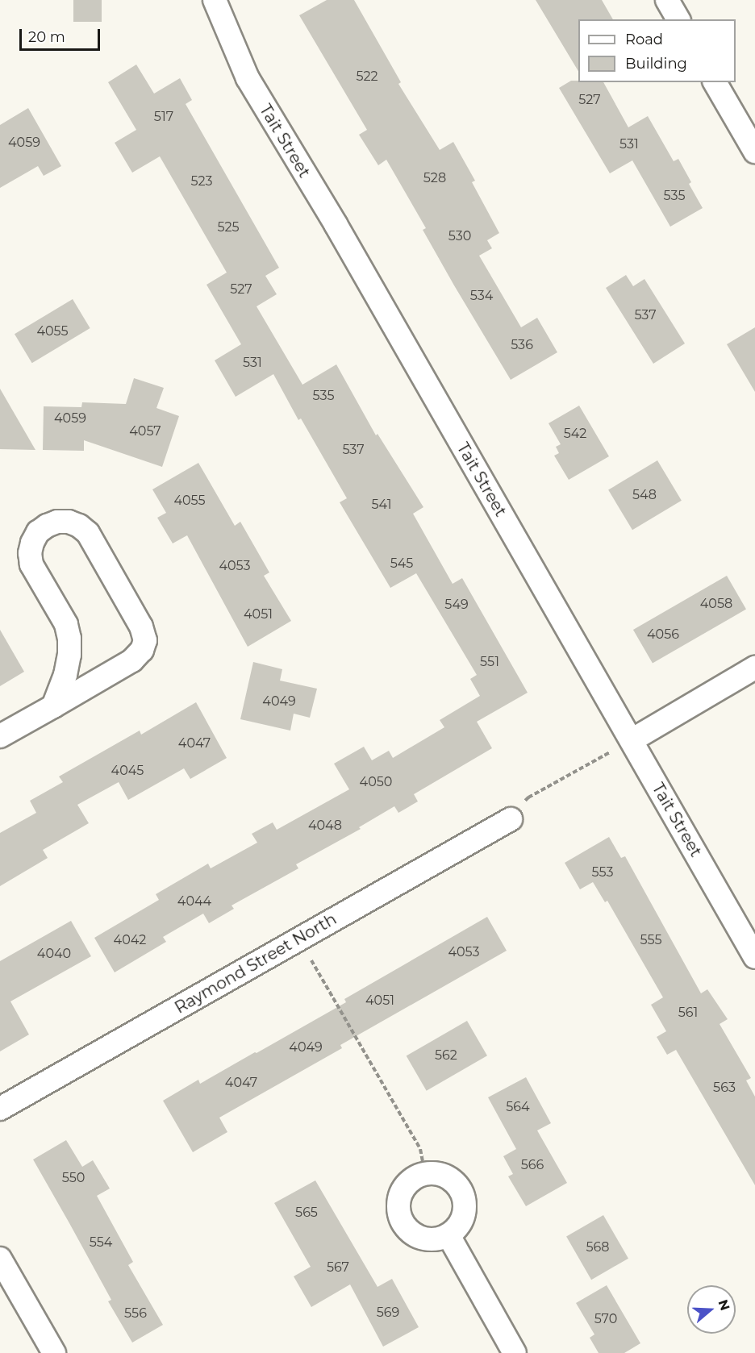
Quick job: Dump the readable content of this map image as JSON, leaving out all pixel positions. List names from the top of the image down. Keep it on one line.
{"streets":{"street":["Tait Street","Raymond Street North"]},"house_numbers":["522","527","517","4059","531","528","523","535","525","530","527","534","537","4055","536","531","535","4059","4057","542","537","548","4055","541","545","4053","4058","549","4051","4056","551","4049","4047","4045","4050","4048","553","4044","4042","555","4053","4040","4051","561","4049","562","4047","563","564","566","550","565","554","568","567","569","556","570"],"legend":["Road","Building"],"scale_bar":"20 m","north":"right"}
